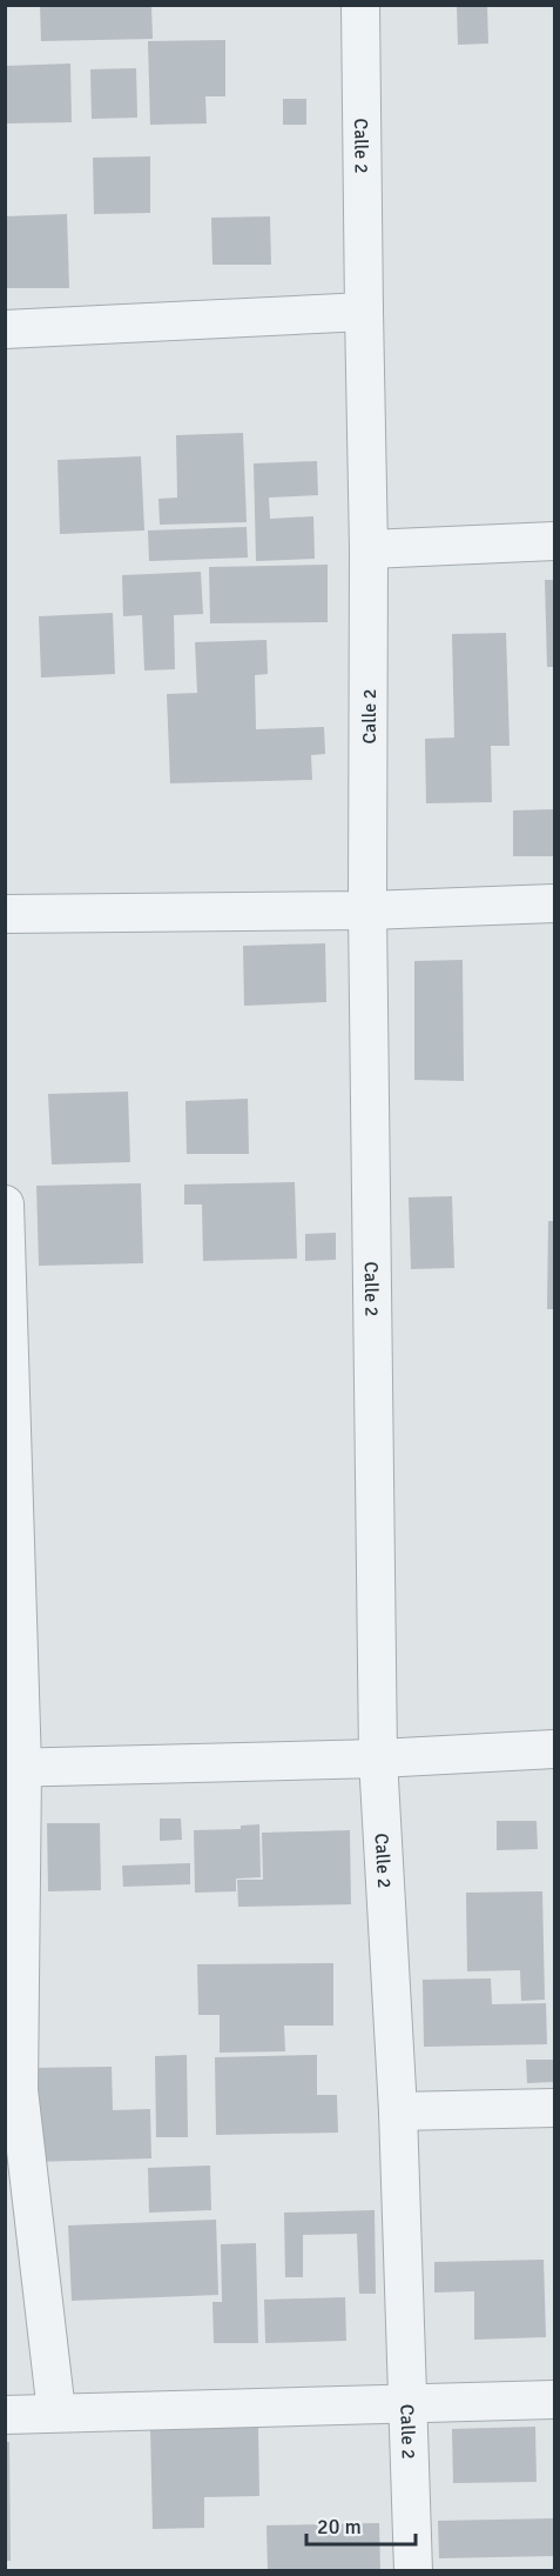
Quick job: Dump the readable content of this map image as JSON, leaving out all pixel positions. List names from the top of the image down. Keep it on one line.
{"streets":{"street":["Calle 2"]},"scale_bar":"20 m"}
